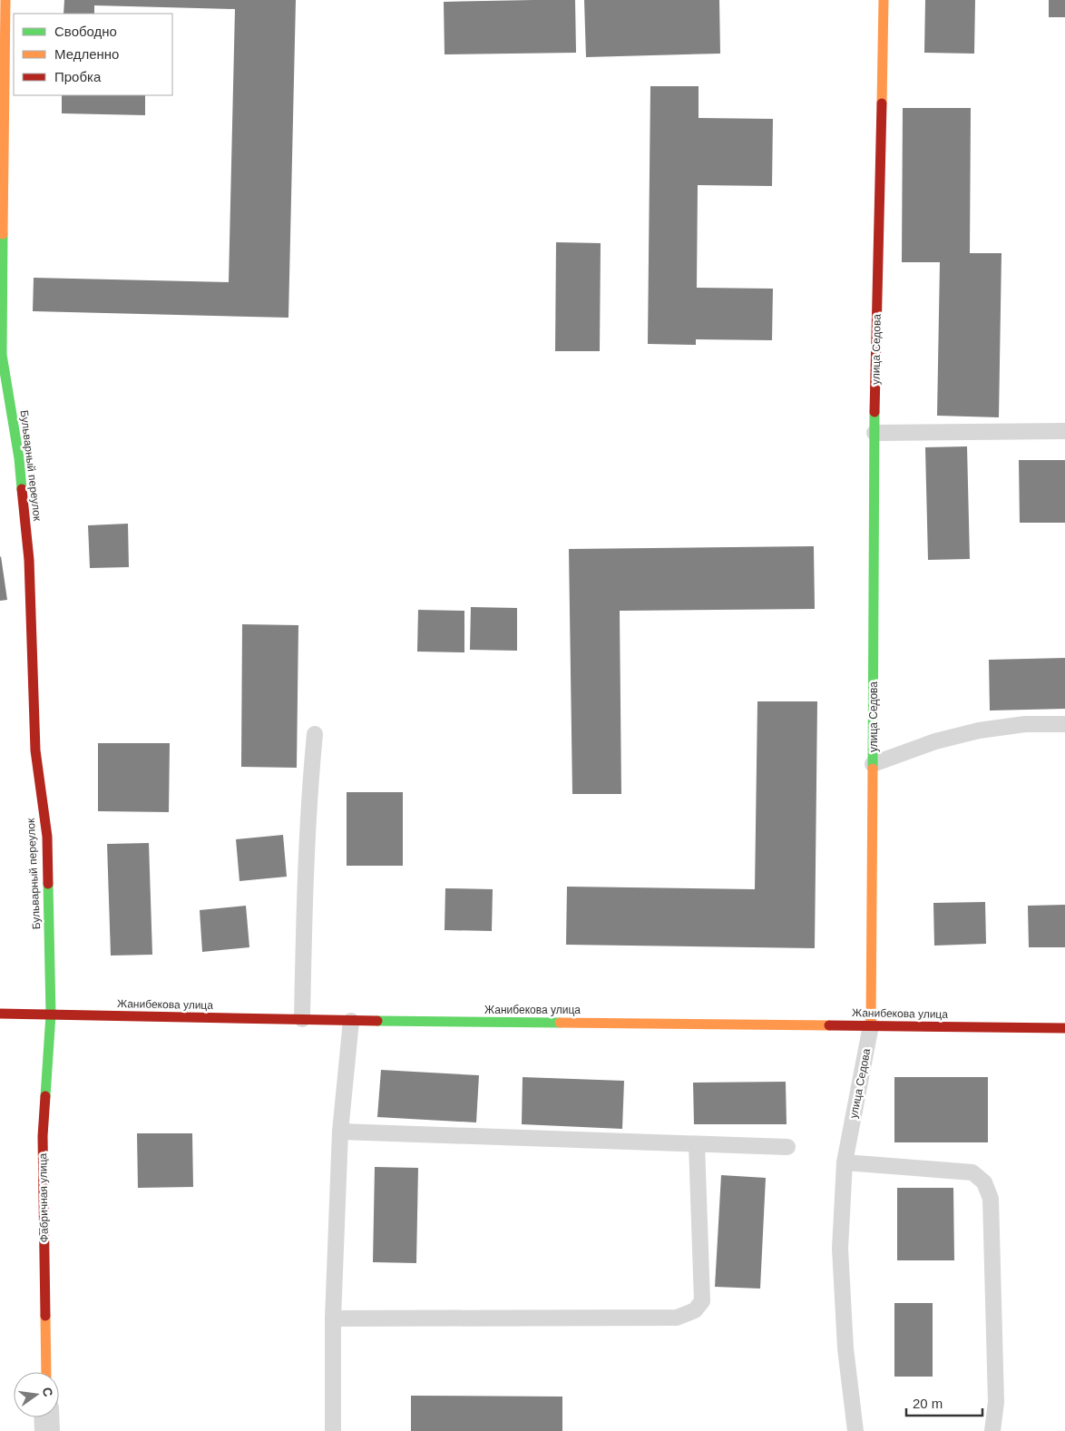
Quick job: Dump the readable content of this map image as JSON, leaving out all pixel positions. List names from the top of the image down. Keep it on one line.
{"streets":{"street":["улица Седова","Бульварный переулок","Жанибекова улица","Фабричная улица"]},"crossings":[["улица Седова","Жанибекова улица"],["Бульварный переулок","Жанибекова улица"],["Бульварный переулок","Фабричная улица"],["Жанибекова улица","Фабричная улица"]],"legend":["Свободно","Медленно","Пробка"],"scale_bar":"20 m","north":"right"}
